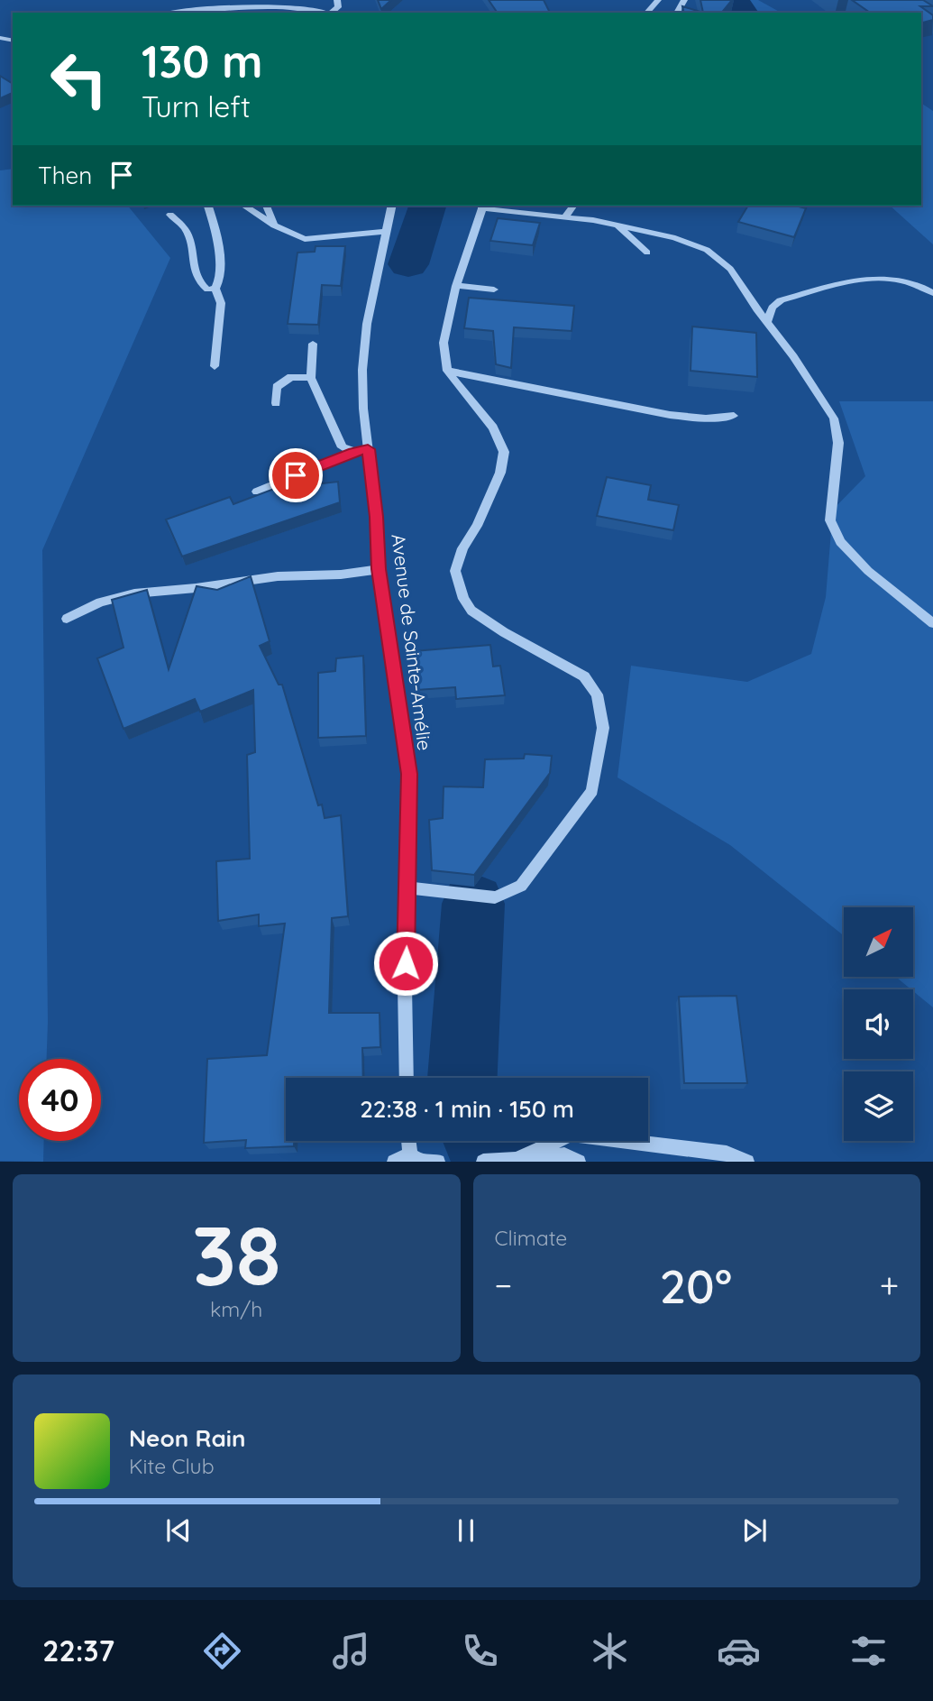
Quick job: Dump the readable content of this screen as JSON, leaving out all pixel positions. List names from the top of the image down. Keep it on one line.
{"streets":{"street":["Avenue de Sainte-Amélie"]},"north":"top right","page":{"turn":["130 m","Turn left"],"then":"Then","limit":"40","trip":"22:38 · 1 min · 150 m","tile":[["38","km/h"],"Climate"],"heat":["−","20°","+"],"song":["Neon Rain","Kite Club"],"tabs":"22:37"}}
